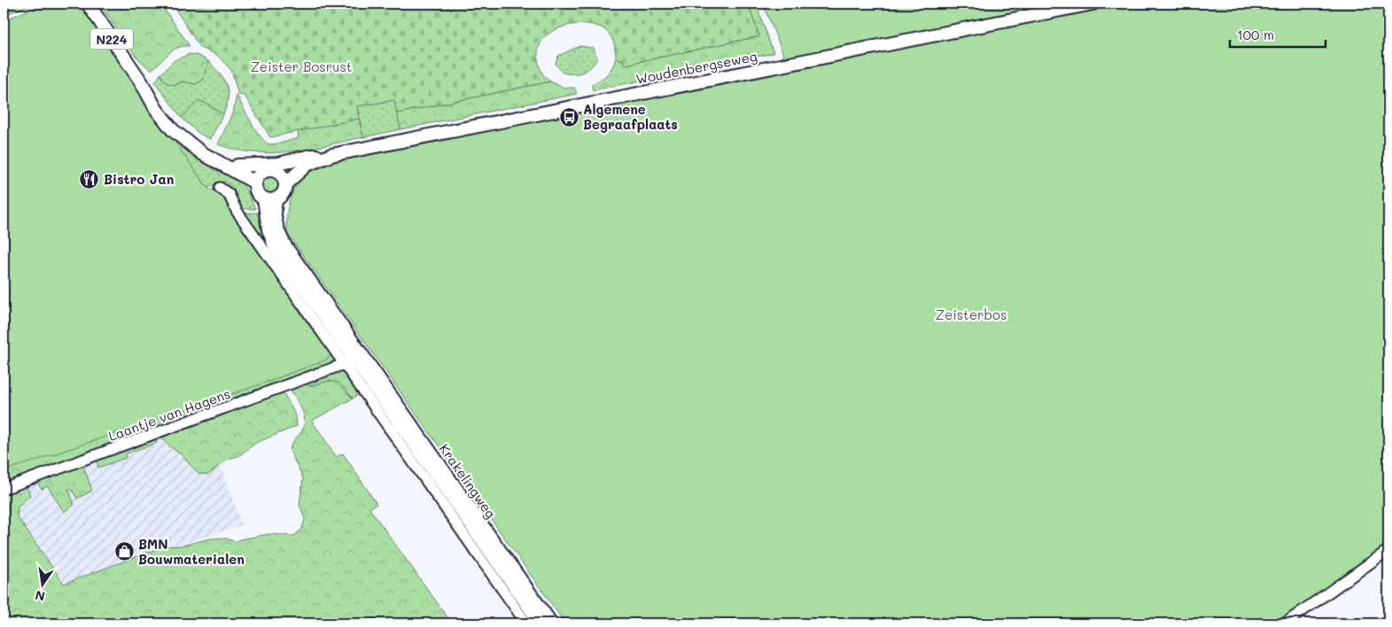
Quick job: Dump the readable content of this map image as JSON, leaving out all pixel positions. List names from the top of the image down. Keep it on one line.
{"streets":{"main road":["N224","Woudenbergseweg","Krakelingweg"],"street":["Laantje van Hagens"]},"crossings":[["N224","Woudenbergseweg"],["N224","Krakelingweg"],["Woudenbergseweg","Krakelingweg"],["Laantje van Hagens","Krakelingweg"]],"parks":["Zeister Bosrust","Zeisterbos"],"places":{"bus stop":["Algemene Begraafplaats"],"restaurant":["Bistro Jan"],"shop":["BMN Bouwmaterialen"]},"scale_bar":"100 m","north":"bottom"}
